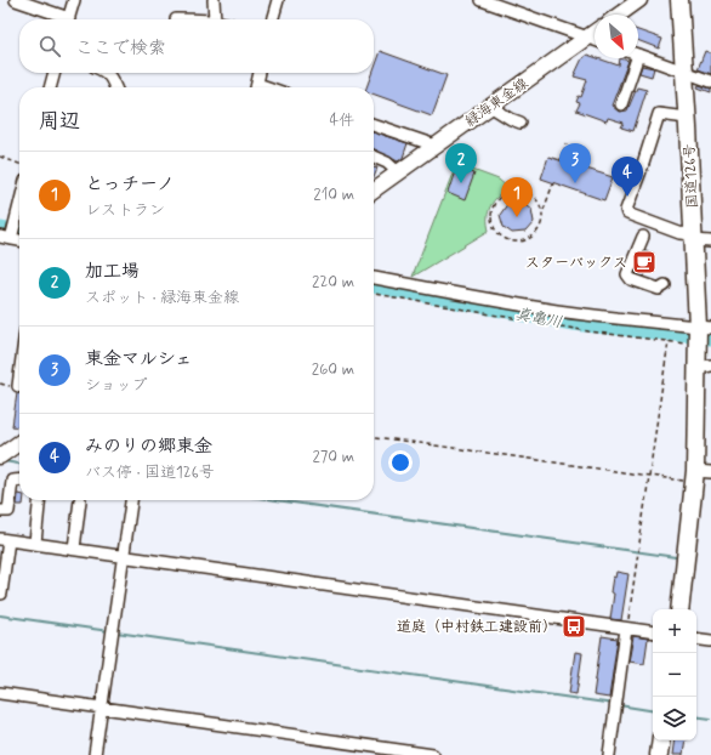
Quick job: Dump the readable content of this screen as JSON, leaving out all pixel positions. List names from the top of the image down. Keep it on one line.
{"streets":{"highway":["国道126号"],"main road":["緑海東金線"]},"water":["真亀川"],"places":{"cafe":["スターバックス"],"bus stop":["道庭（中村鉄工建設前）"]},"north":"bottom right","page":{"search":"ここで検索","heading":["周辺","4件"],"pins":["2","3","4","1"],"list":[{"mark":"1","name":"とっチーノ","note":"レストラン","value":"210 m"},{"mark":"2","name":"加工場","note":"スポット · 緑海東金線","value":"220 m"},{"mark":"3","name":"東金マルシェ","note":"ショップ","value":"260 m"},{"mark":"4","name":"みのりの郷東金","note":"バス停 · 国道126号","value":"270 m"}],"map_buttons":["+","−"]}}
